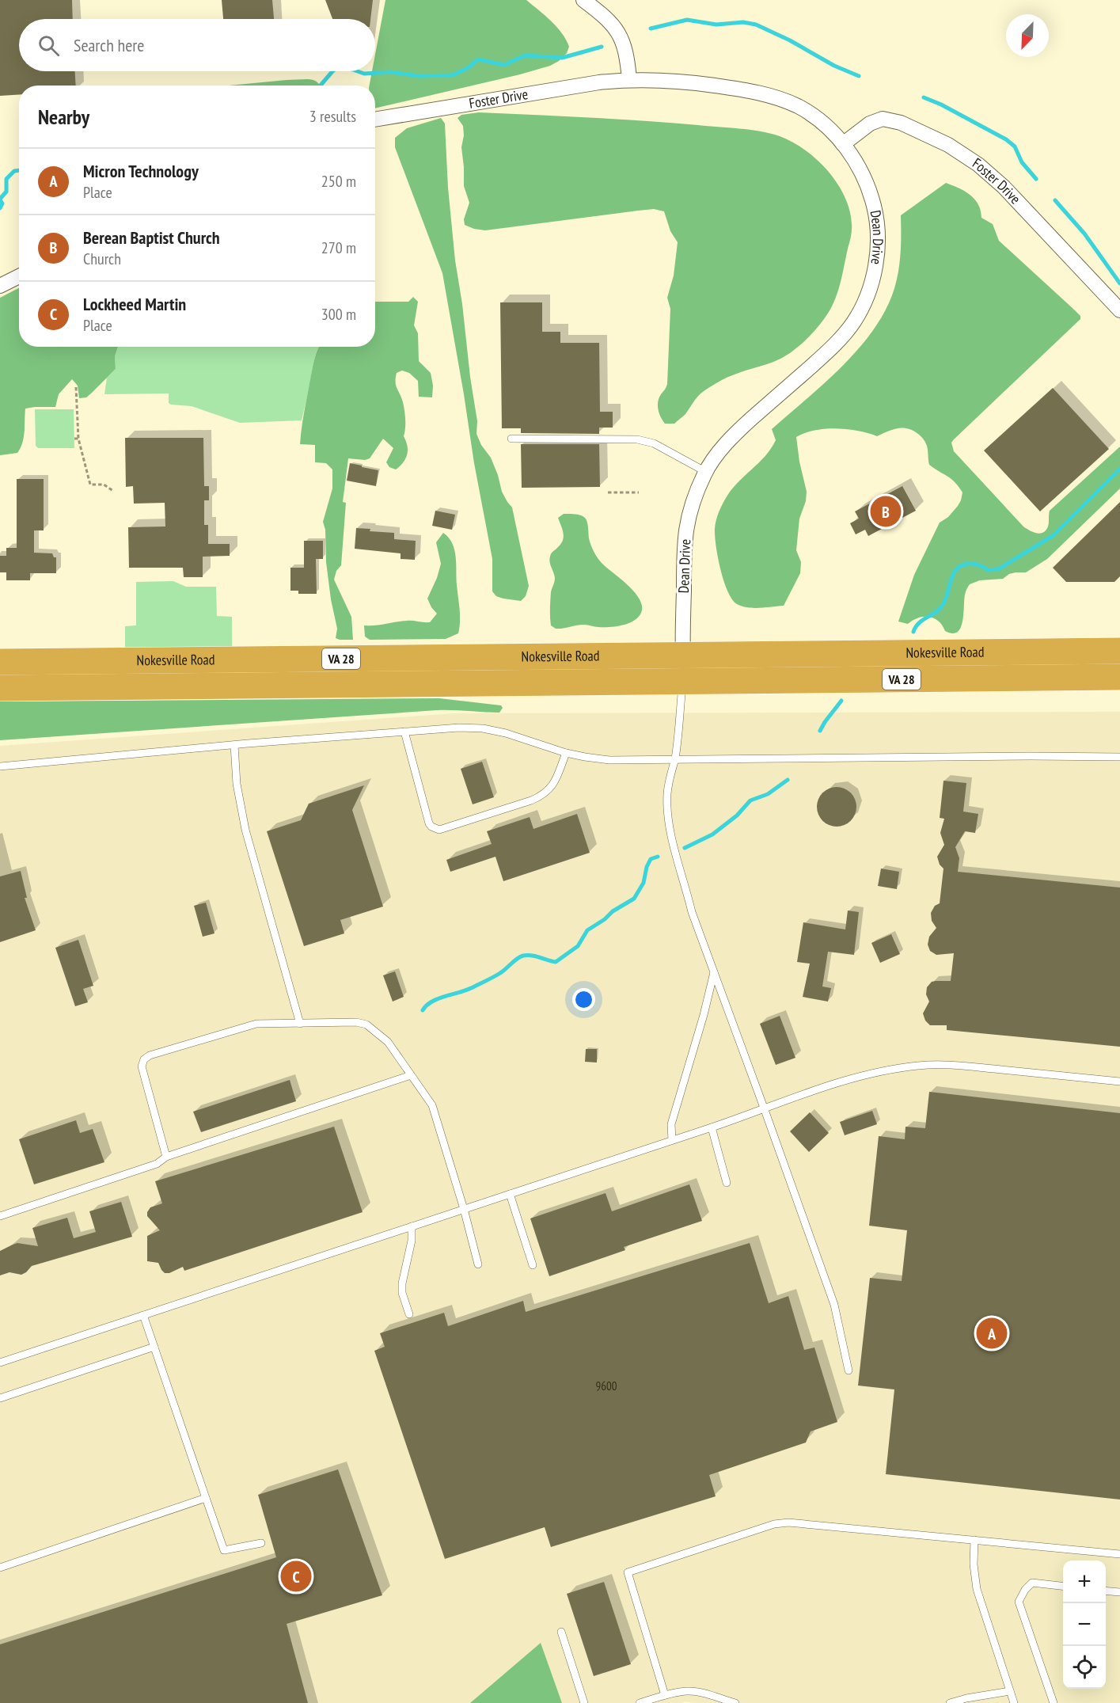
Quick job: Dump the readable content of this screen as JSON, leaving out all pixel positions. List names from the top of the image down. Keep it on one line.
{"streets":{"highway":["Nokesville Road","VA 28"],"street":["Foster Drive","Dean Drive"]},"crossings":[["Foster Drive","Dean Drive"],["Dean Drive","Nokesville Road"]],"house_numbers":["9600"],"north":"bottom left","page":{"search":"Search here","heading":["Nearby","3 results"],"list":[{"mark":"A","name":"Micron Technology","note":"Place","value":"250 m"},{"mark":"B","name":"Berean Baptist Church","note":"Church","value":"270 m"},{"mark":"C","name":"Lockheed Martin","note":"Place","value":"300 m"}],"pins":["B","A","C"],"map_buttons":["+","−"]}}
